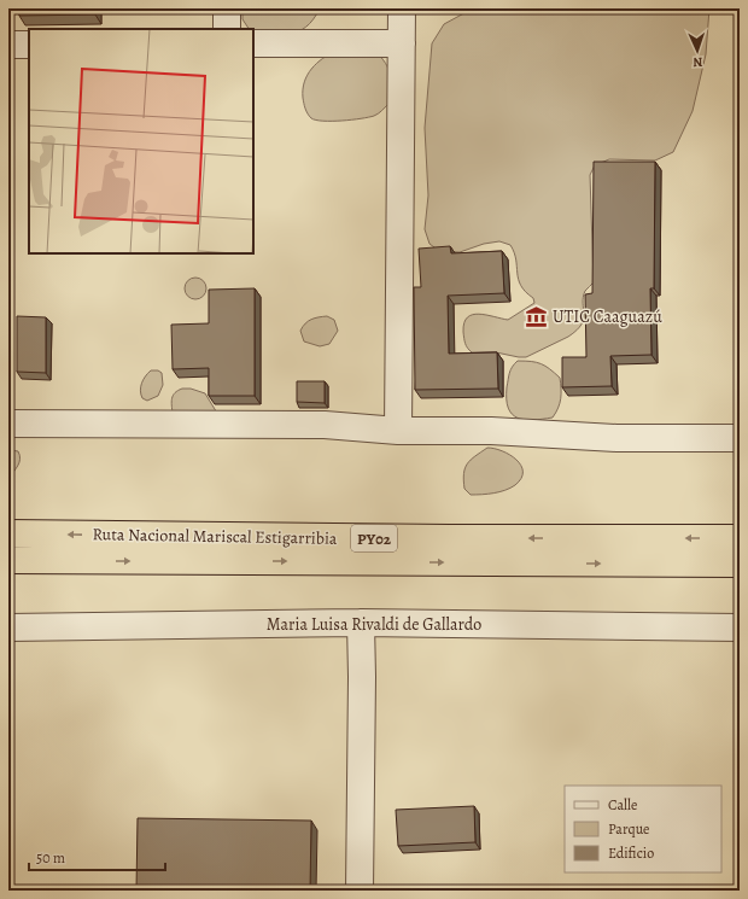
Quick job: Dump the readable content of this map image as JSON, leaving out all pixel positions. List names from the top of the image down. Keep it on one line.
{"streets":{"highway":["Ruta Nacional Mariscal Estigarribia","PY02"],"street":["Maria Luisa Rivaldi de Gallardo"]},"places":{"museum":["UTIC Caaguazú"]},"legend":["Calle","Parque","Edificio"],"scale_bar":"50 m","north":"bottom"}
